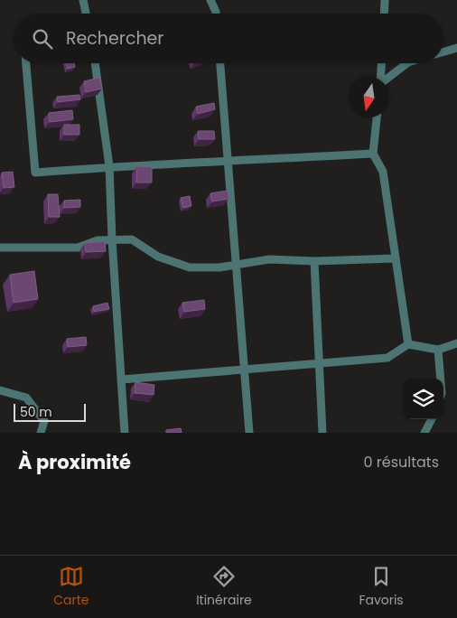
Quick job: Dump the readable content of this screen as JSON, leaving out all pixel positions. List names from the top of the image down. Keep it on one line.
{"scale_bar":"50 m","north":"bottom","page":{"search":"Rechercher","scale":"50 m","heading":["À proximité","0 résultats"],"nav":["Carte","Itinéraire","Favoris"]}}
